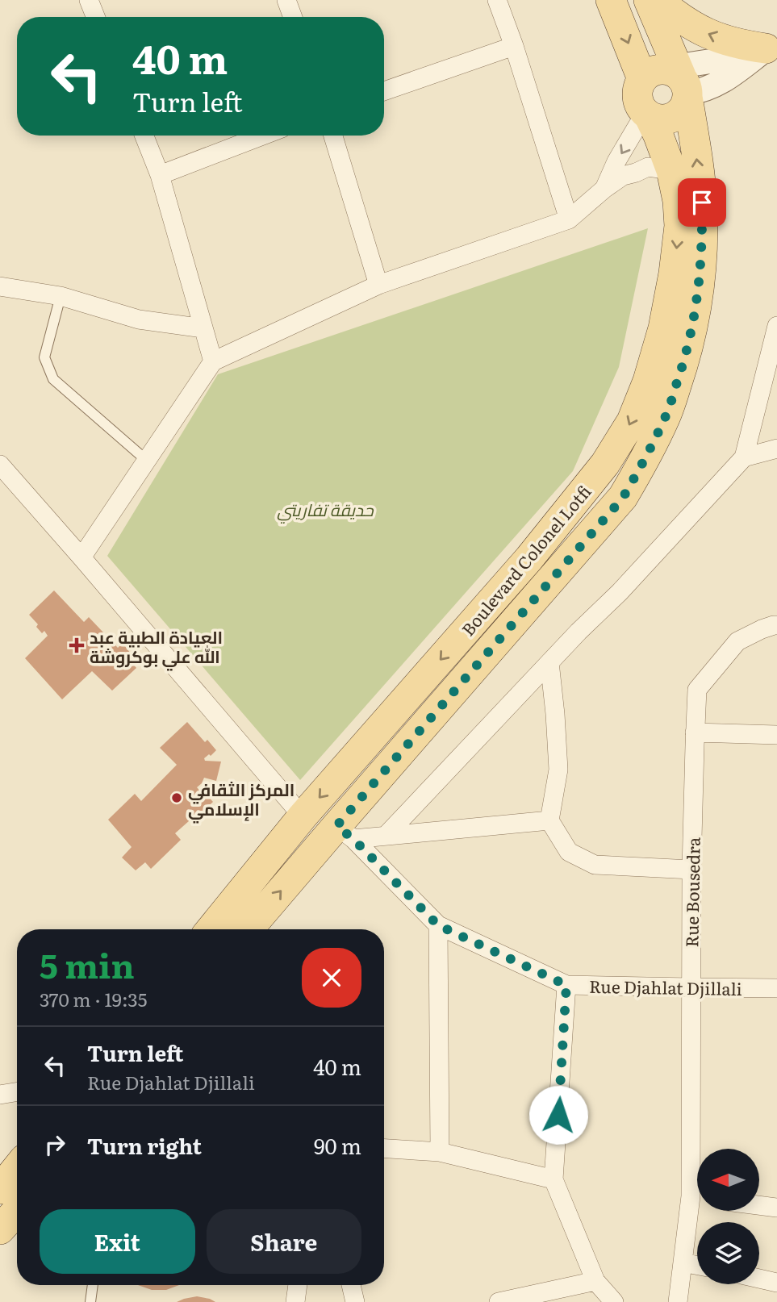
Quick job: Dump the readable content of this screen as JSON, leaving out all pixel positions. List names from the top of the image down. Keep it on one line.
{"streets":{"main road":["Boulevard Colonel Lotfi"],"street":["Rue Bousedra","Rue Djahlat Djillali"]},"crossings":[["Boulevard Colonel Lotfi","Rue Djahlat Djillali"],["Rue Bousedra","Rue Djahlat Djillali"]],"parks":["حديقة تفاريتي"],"places":{"health":["العيادة الطبية عبد الله علي بوكروشة"],"other":["المركز الثقافي الإسلامي"]},"north":"left","page":{"turn":["40 m","Turn left"],"heading":["5 min","370 m · 19:35"],"list":[{"name":"Turn left","note":"Rue Djahlat Djillali","value":"40 m"},{"name":"Turn right","value":"90 m"}],"buttons":["Exit","Share"]}}
